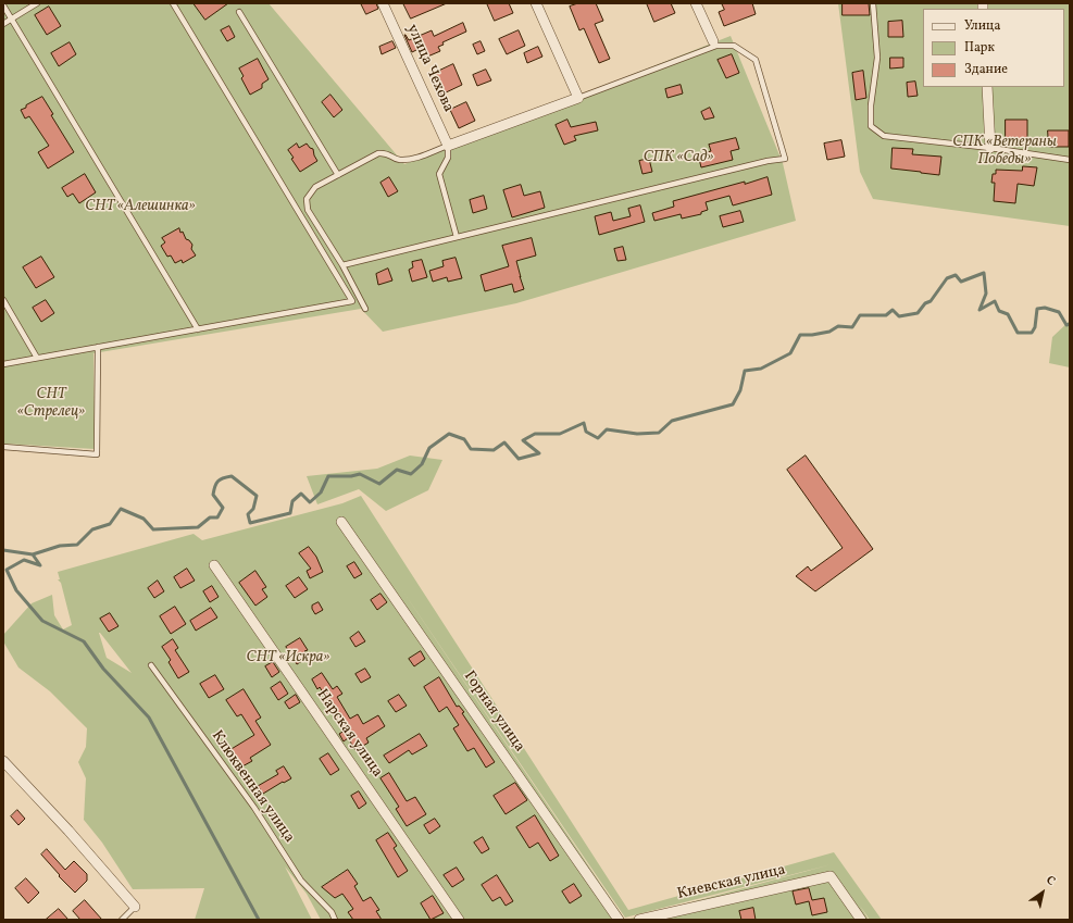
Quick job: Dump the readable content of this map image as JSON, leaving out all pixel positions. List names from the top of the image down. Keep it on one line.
{"streets":{"street":["улица Чехова","Горная улица","Нарская улица","Киевская улица"],"lane":["Клюквенная улица"]},"parks":["СПК «Ветераны Победы»","СПК «Сад»","СНТ «Алешинка»","СНТ «Стрелец»","СНТ «Искра»"],"legend":["Улица","Парк","Здание"],"north":"top right"}
